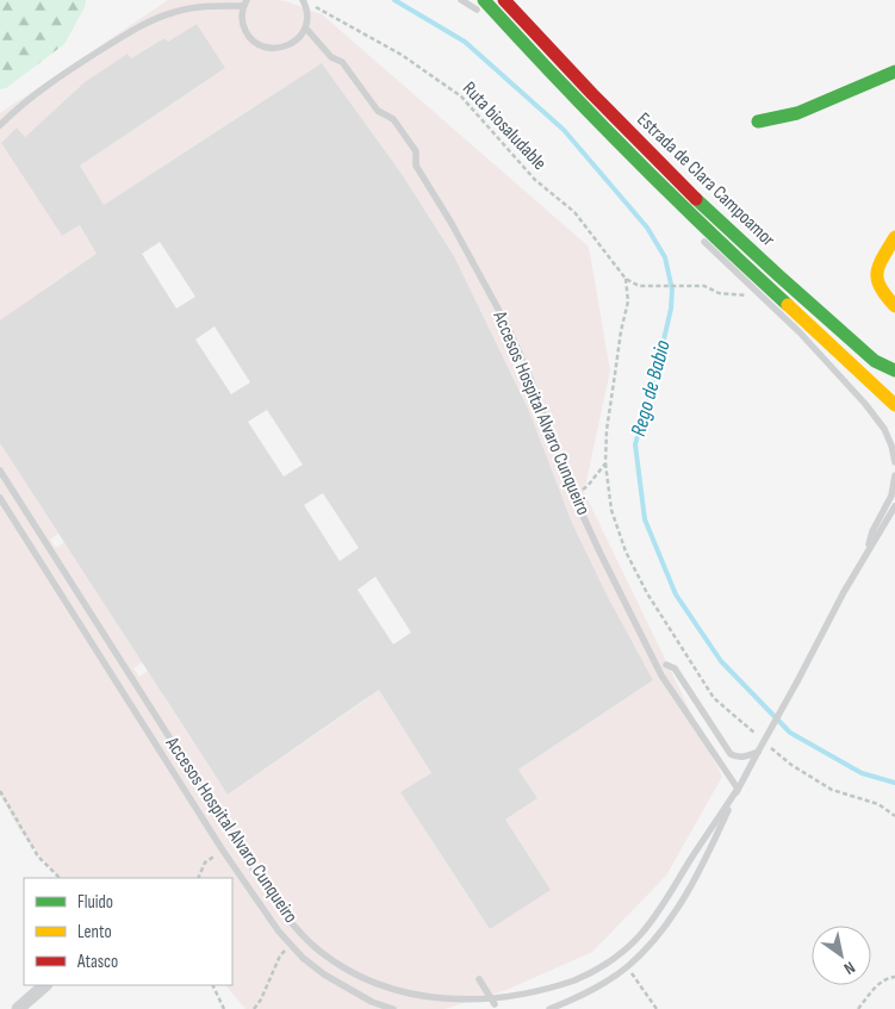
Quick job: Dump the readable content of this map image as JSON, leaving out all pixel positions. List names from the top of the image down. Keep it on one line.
{"streets":{"main road":["Estrada de Clara Campoamor"],"lane":["Accesos Hospital Alvaro Cunqueiro"],"path":["Ruta biosaludable"]},"water":["Rego de Babio"],"legend":["Fluido","Lento","Atasco"],"north":"bottom right"}
